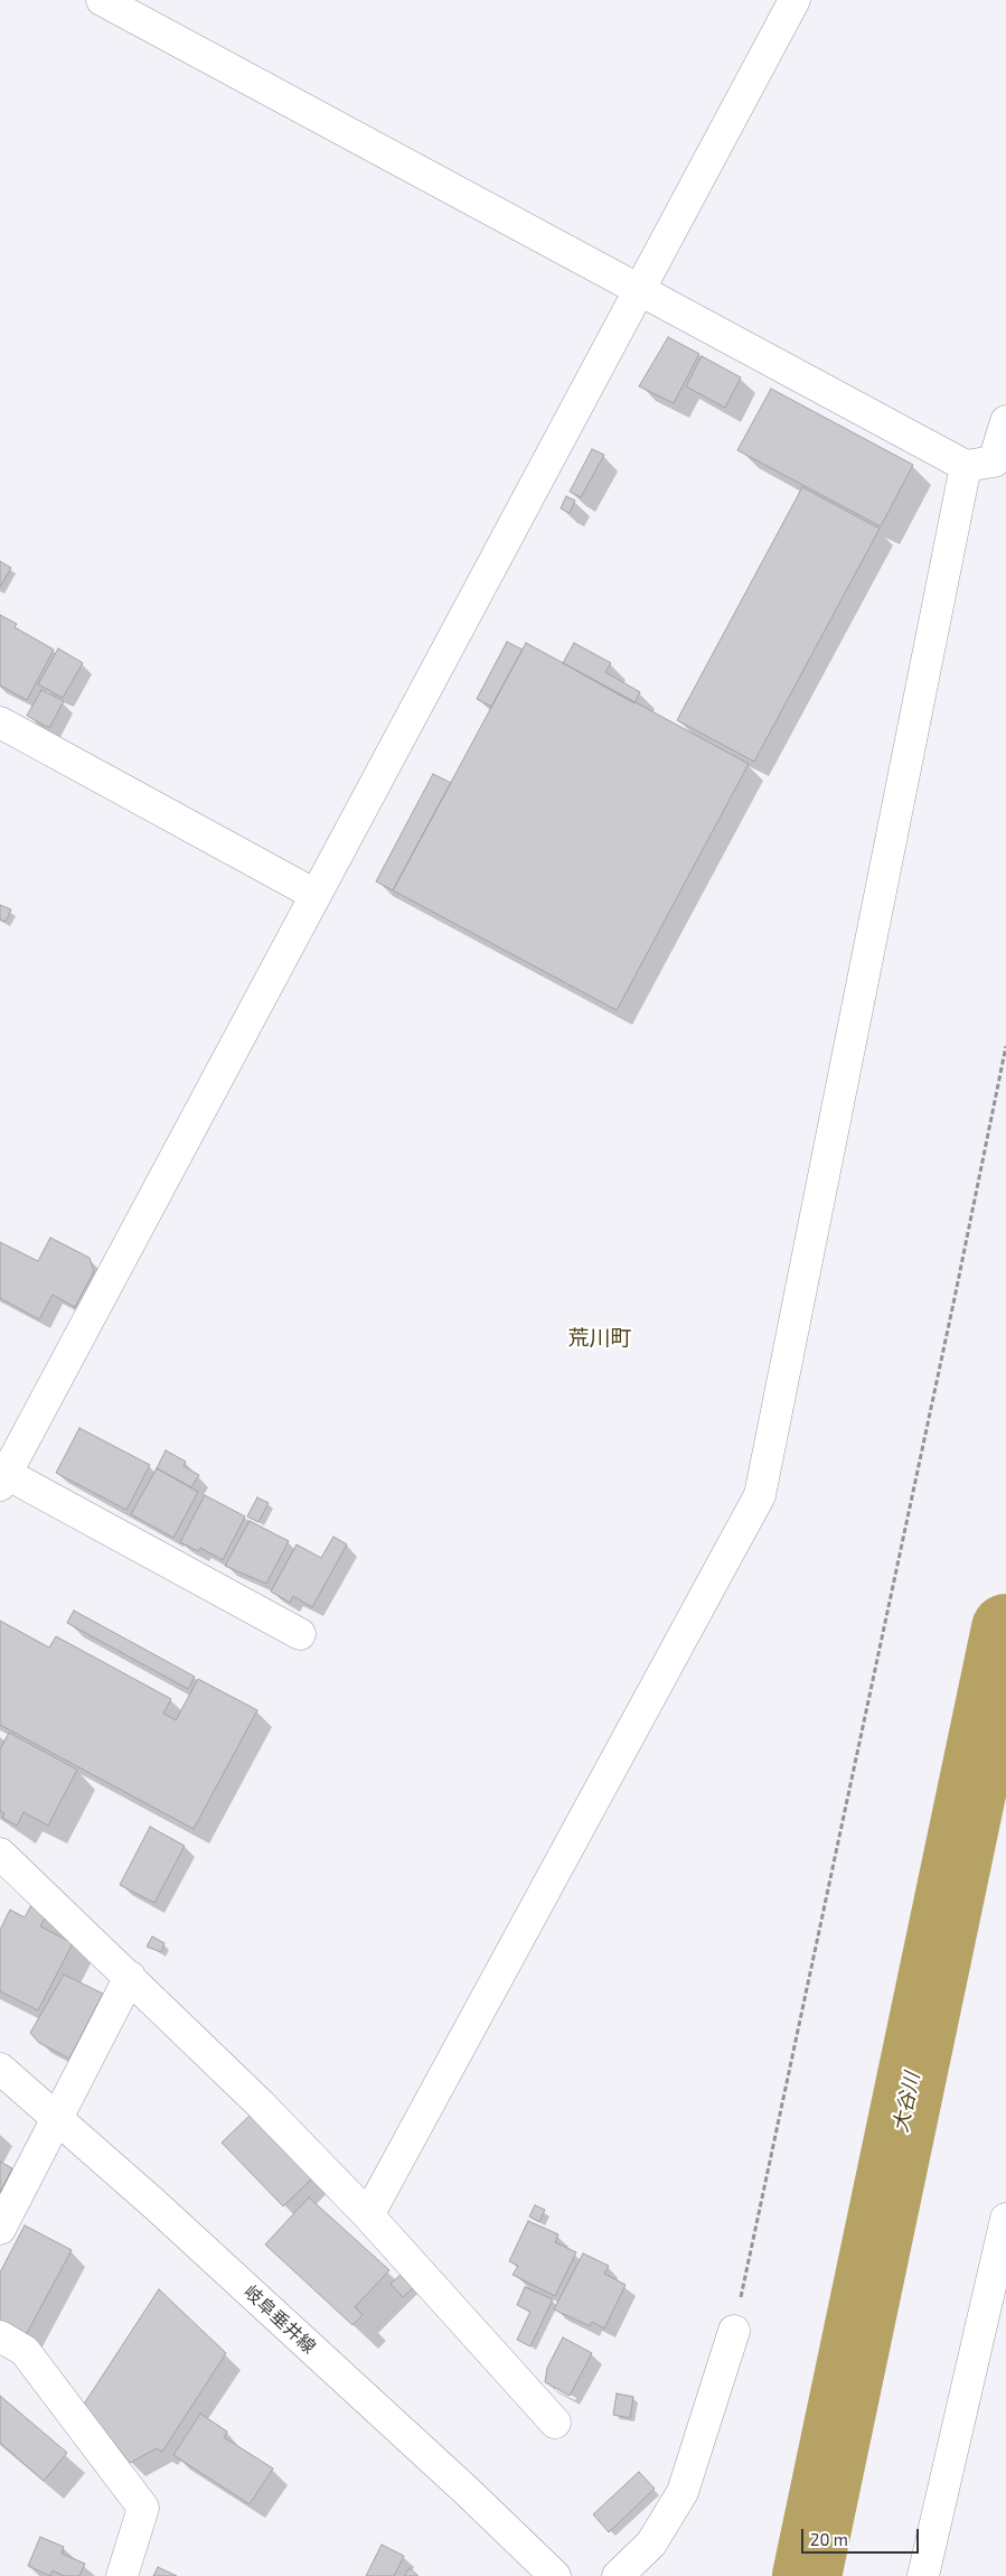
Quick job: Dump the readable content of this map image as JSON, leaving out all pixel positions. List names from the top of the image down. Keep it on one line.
{"streets":{"street":["岐阜垂井線"]},"districts":["荒川町"],"water":["大谷川"],"scale_bar":"20 m"}
